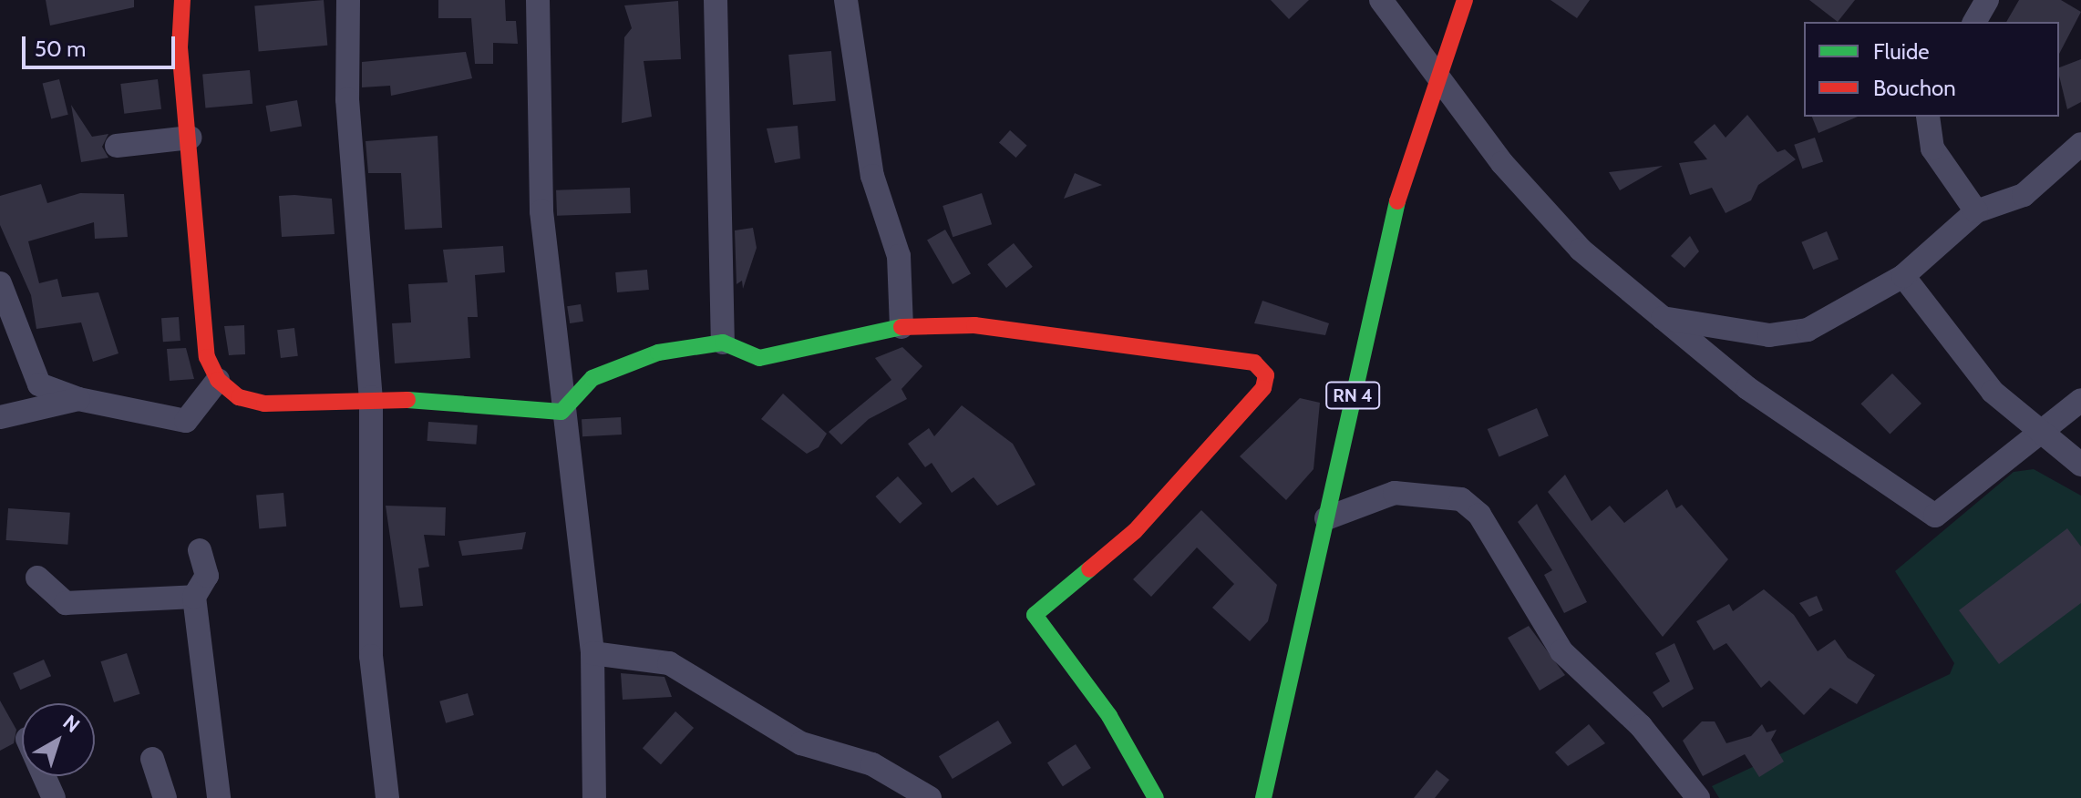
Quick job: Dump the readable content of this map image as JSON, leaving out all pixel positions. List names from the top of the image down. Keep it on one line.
{"streets":{"street":["RN 4"]},"legend":["Fluide","Bouchon"],"scale_bar":"50 m","north":"top right"}
